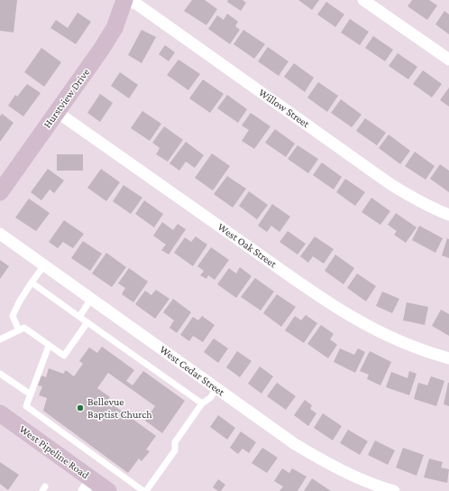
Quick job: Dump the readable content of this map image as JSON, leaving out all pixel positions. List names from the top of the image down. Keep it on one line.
{"streets":{"street":["Hurstview Drive","Willow Street","West Oak Street","West Cedar Street","West Pipeline Road"]},"crossings":[["Hurstview Drive","Willow Street"],["Hurstview Drive","West Oak Street"]],"places":["Bellevue Baptist Church"]}
